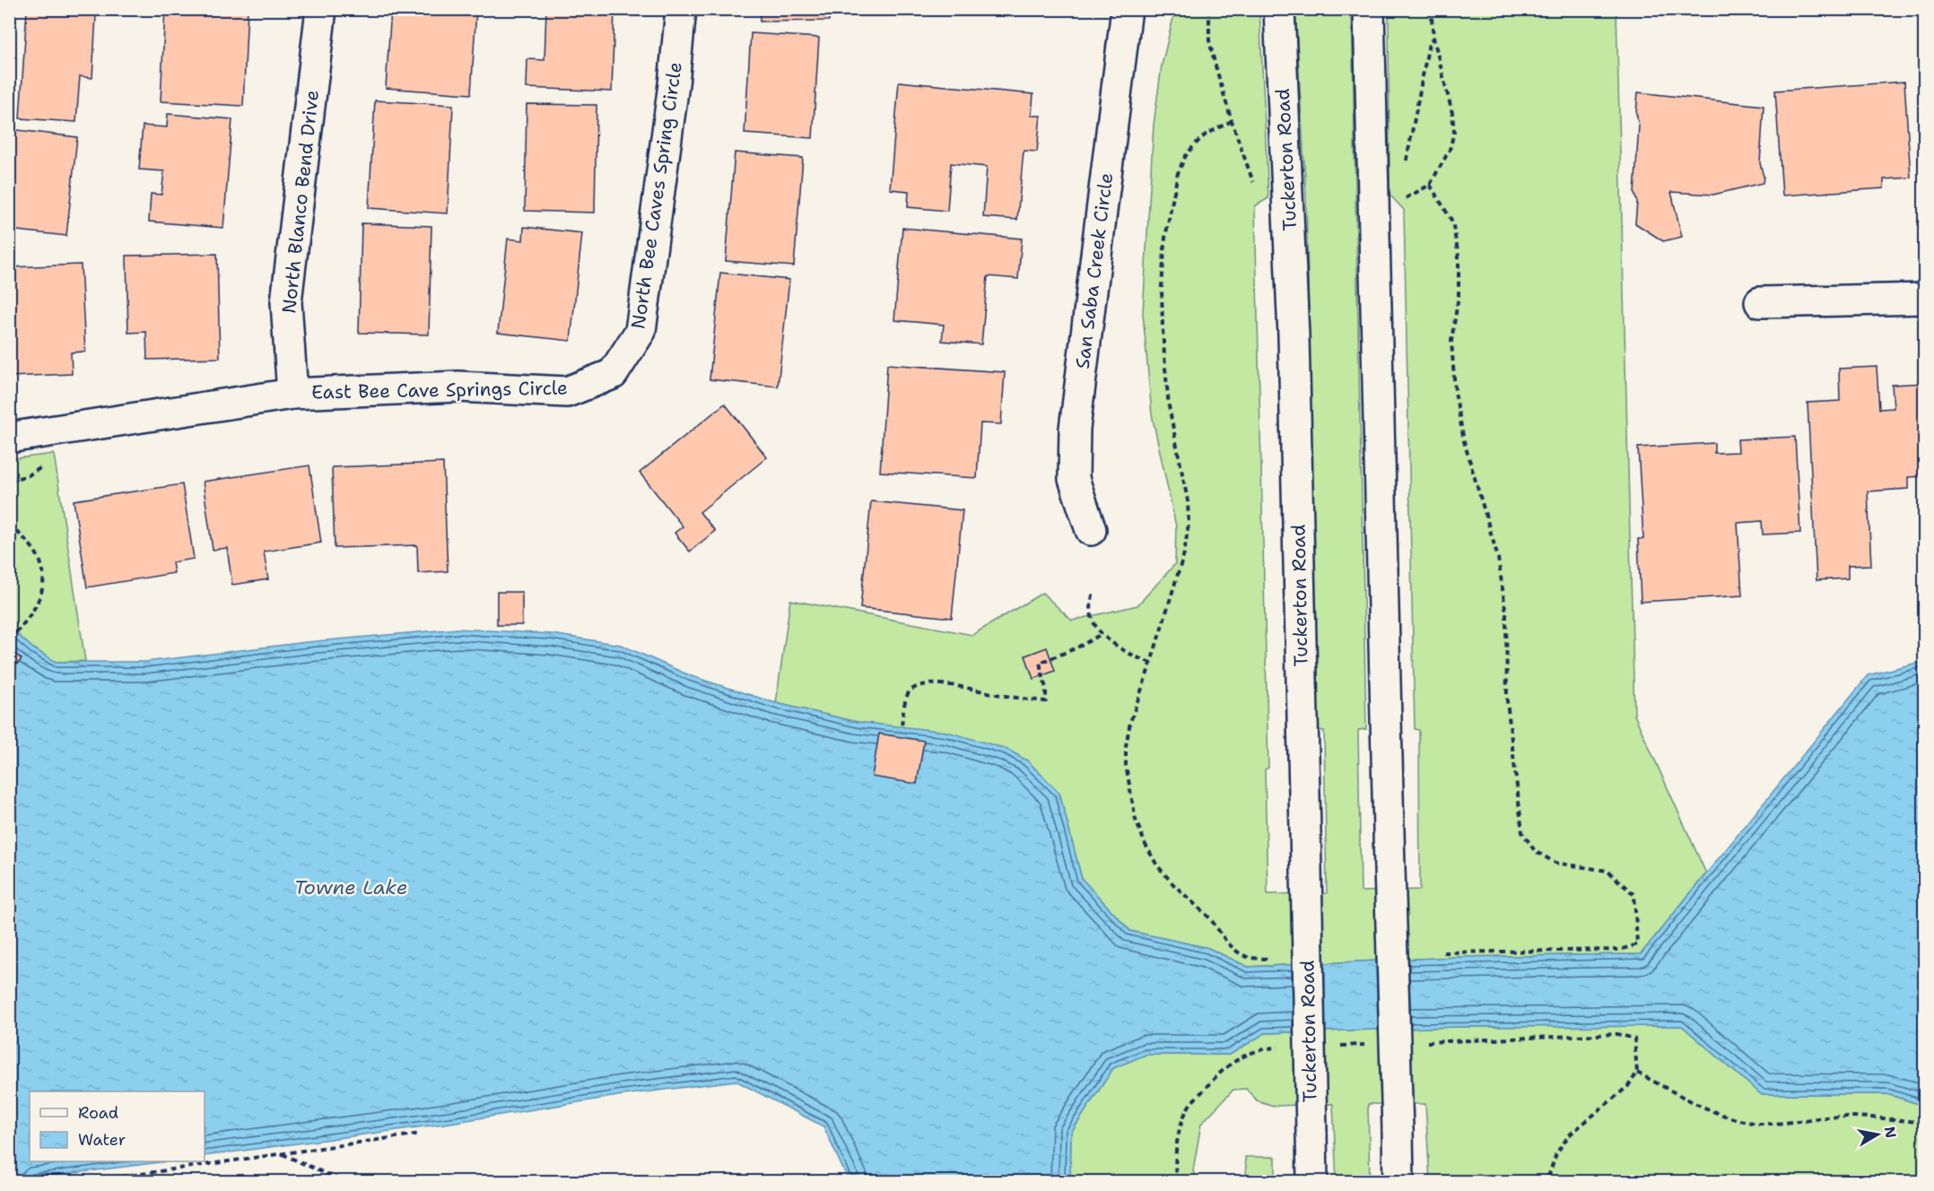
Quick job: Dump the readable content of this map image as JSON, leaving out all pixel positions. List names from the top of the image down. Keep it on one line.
{"streets":{"main road":["Tuckerton Road","North Bee Caves Spring Circle","North Blanco Bend Drive","San Saba Creek Circle","East Bee Cave Springs Circle"]},"crossings":[["North Bee Caves Spring Circle","East Bee Cave Springs Circle"],["North Blanco Bend Drive","East Bee Cave Springs Circle"]],"water":["Towne Lake"],"legend":["Road","Water"],"north":"right"}
